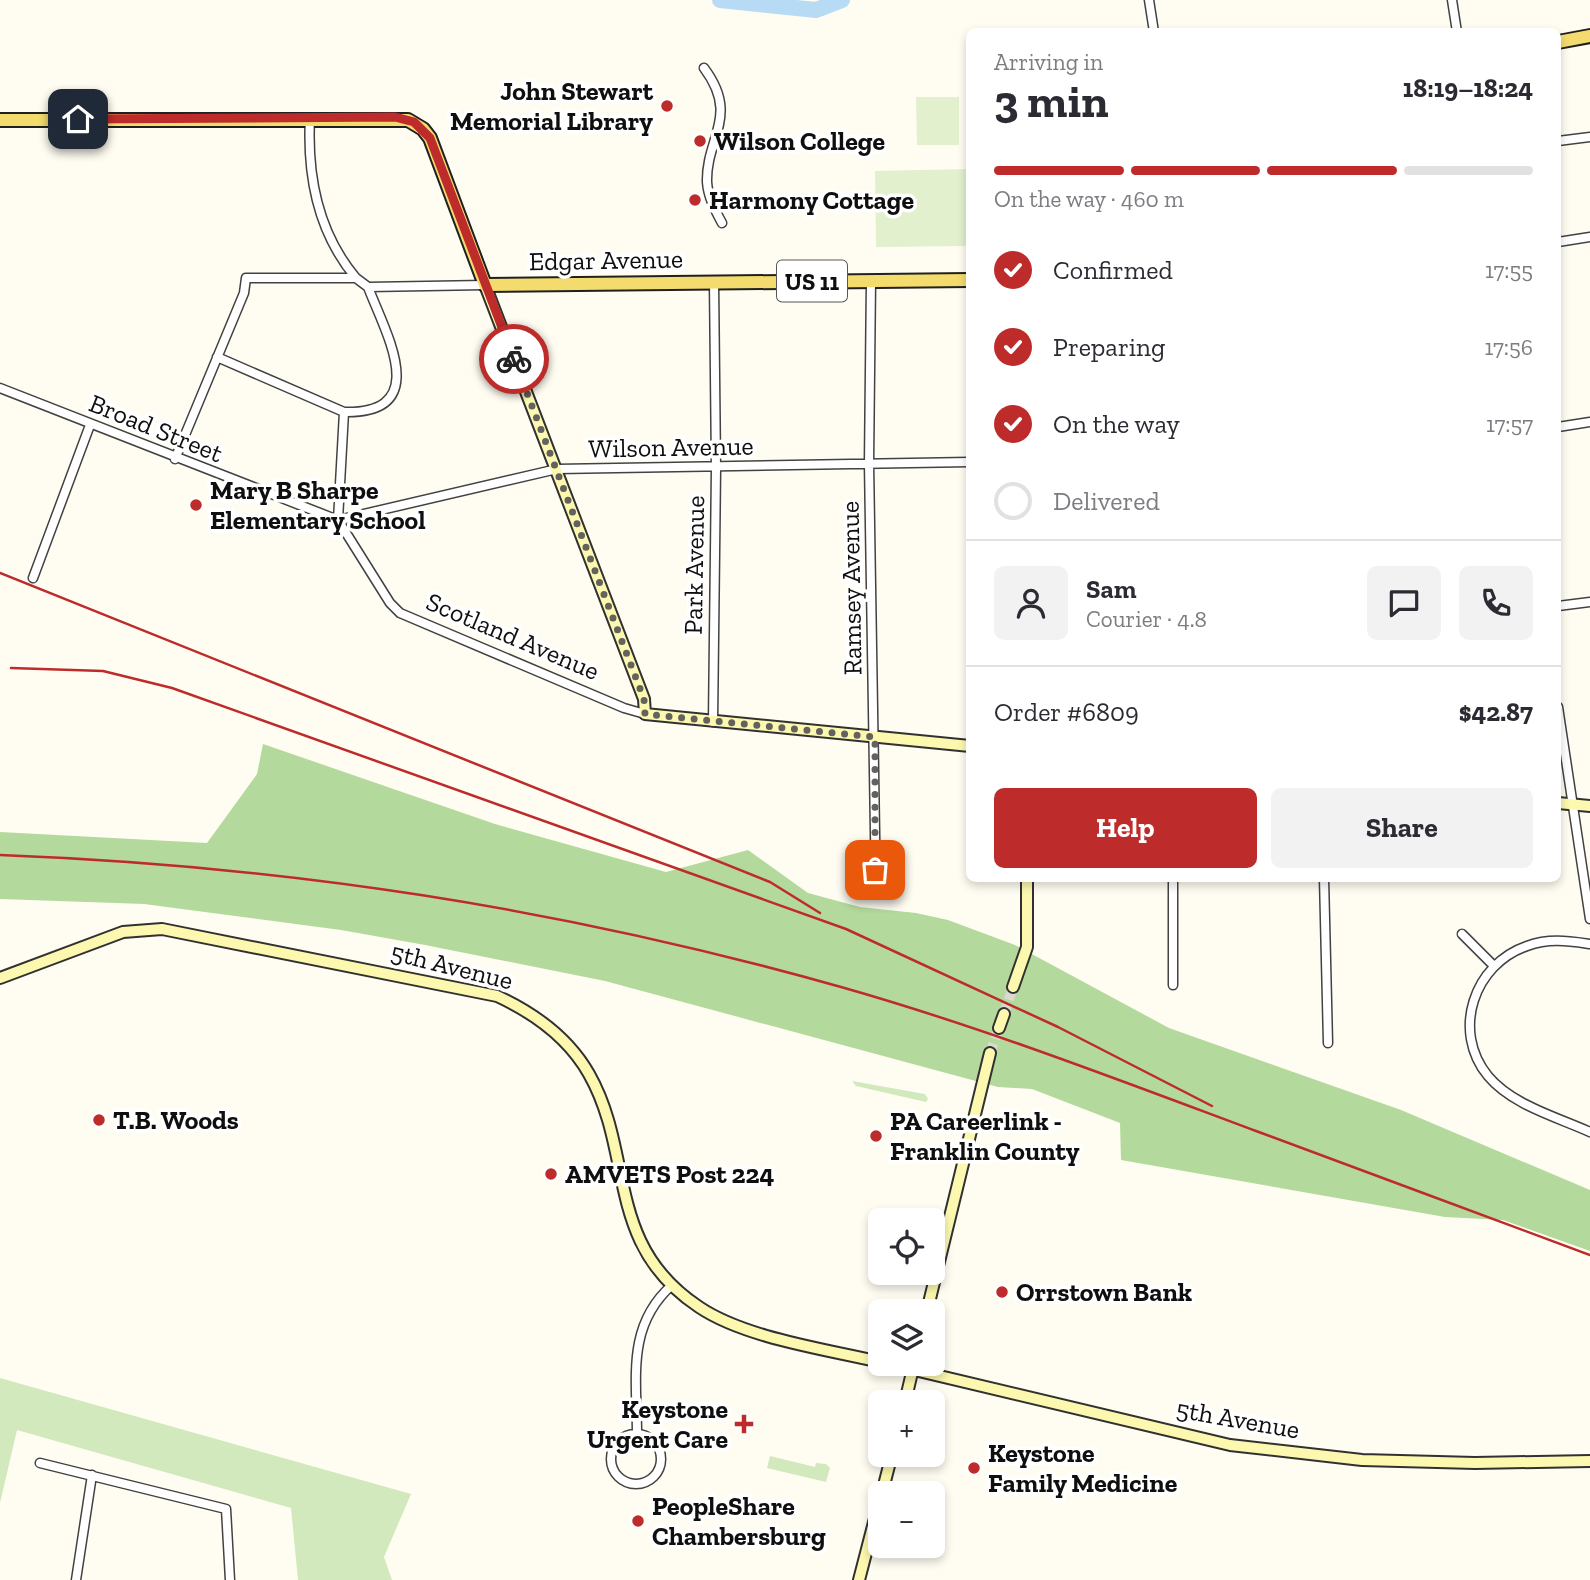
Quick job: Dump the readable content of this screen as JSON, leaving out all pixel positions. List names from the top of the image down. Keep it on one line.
{"streets":{"main road":["Edgar Avenue","US 11"],"street":["Broad Street","Wilson Avenue","Park Avenue","Ramsey Avenue","Scotland Avenue","5th Avenue"]},"crossings":[["Edgar Avenue","Park Avenue"],["Edgar Avenue","Ramsey Avenue"],["Broad Street","Wilson Avenue"],["Broad Street","Scotland Avenue"],["Wilson Avenue","Park Avenue"],["Wilson Avenue","Ramsey Avenue"],["Wilson Avenue","Scotland Avenue"],["Park Avenue","Scotland Avenue"],["Ramsey Avenue","Scotland Avenue"]],"places":{"other":["John Stewart Memorial Library","Wilson College","Harmony Cottage","Mary B Sharpe Elementary School","T.B. Woods","PA Careerlink - Franklin County","AMVETS Post 224","Orrstown Bank","Keystone Family Medicine","PeopleShare Chambersburg"],"health":["Keystone Urgent Care"]},"page":{"heading":["3 min","Arriving in","18:19–18:24"],"panel":["Sam","Courier · 4.8","Order #6809","$42.87"],"bar":"On the way · 460 m","list":[["Confirmed","17:55"],["Preparing","17:56"],["On the way","17:57"],"Delivered"],"buttons":["Help","Share"],"map_buttons":["+","−"]}}
